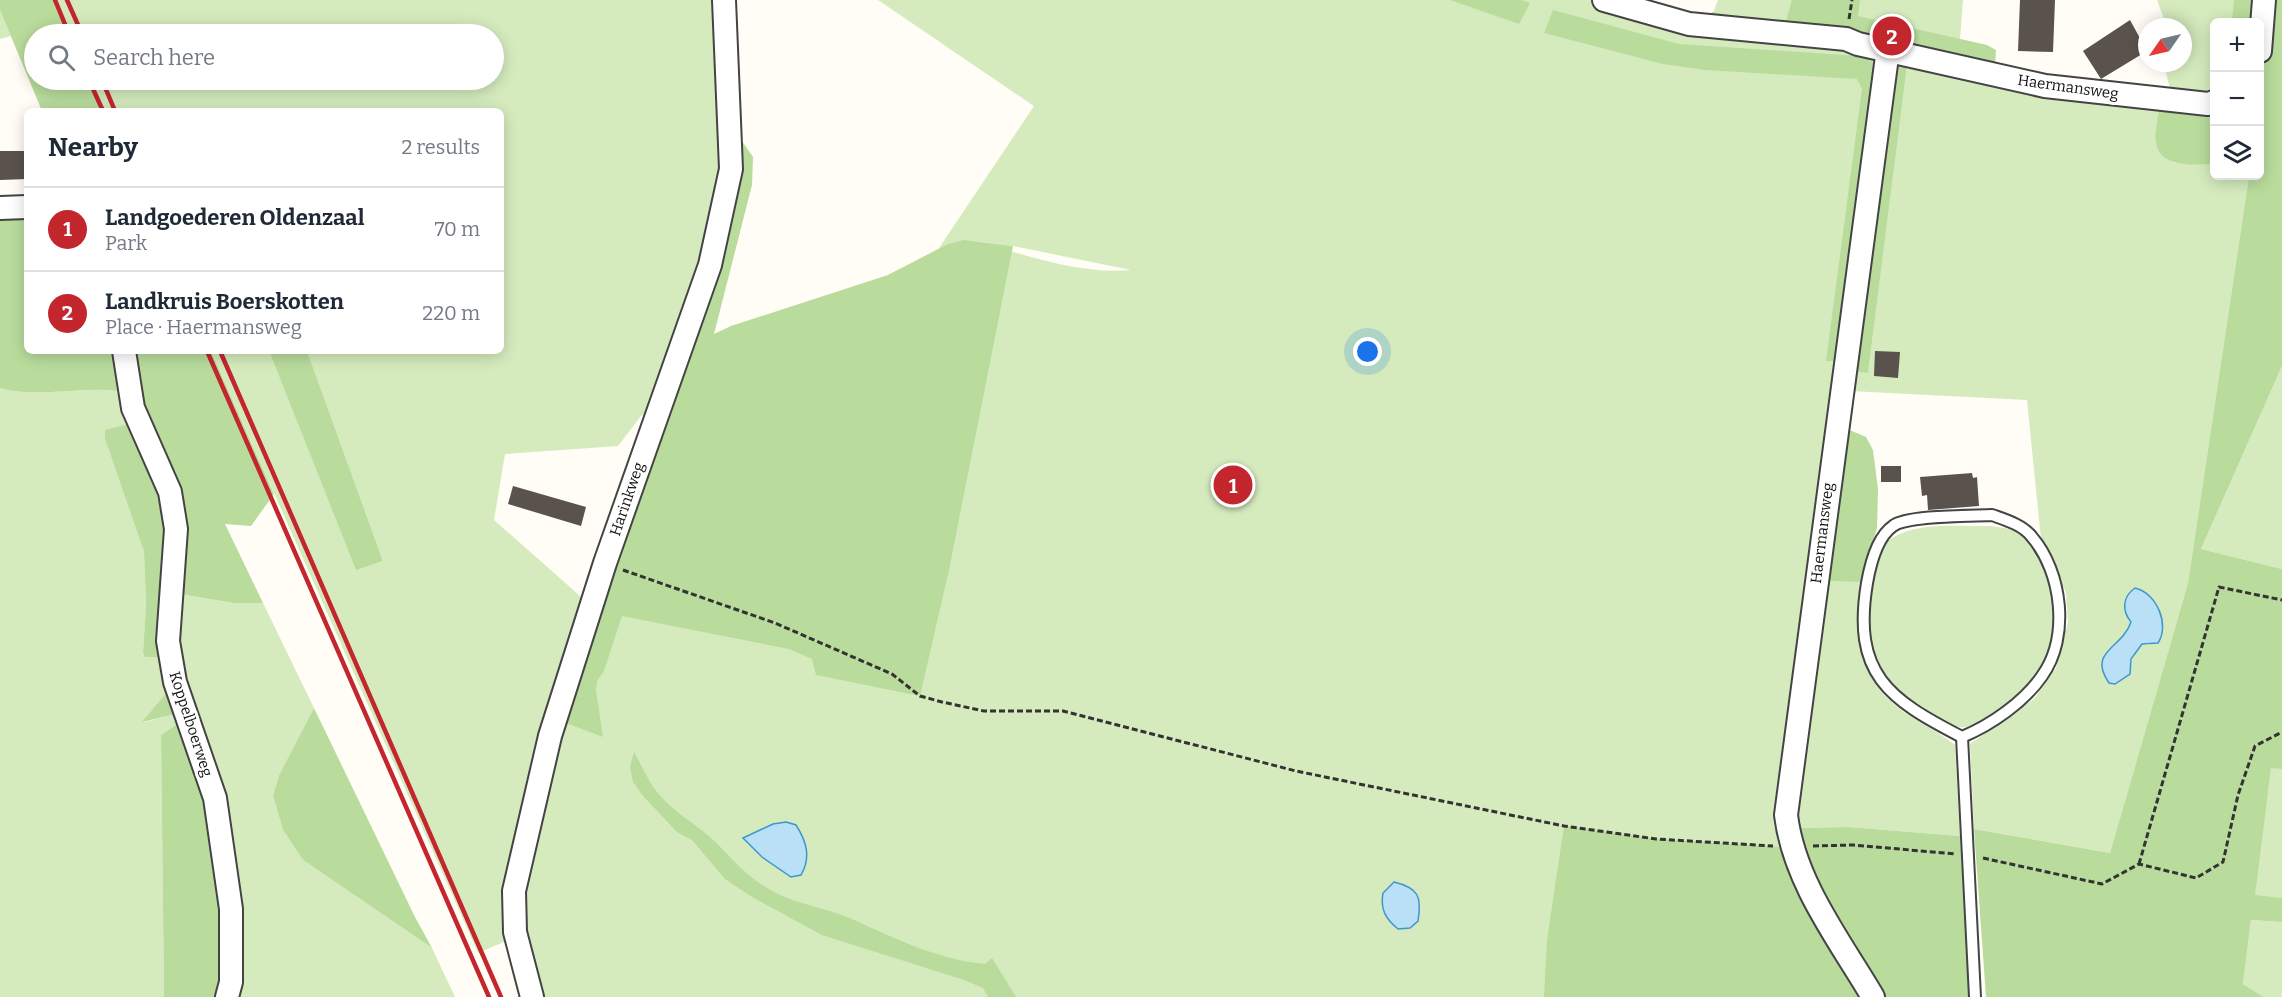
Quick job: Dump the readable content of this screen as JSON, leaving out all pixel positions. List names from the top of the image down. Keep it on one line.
{"streets":{"street":["Haermansweg","Harinkweg","Koppelboerweg"]},"north":"bottom left","page":{"pins":["2","1"],"map_buttons":["+","−"],"search":"Search here","heading":["Nearby","2 results"],"list":[{"mark":"1","name":"Landgoederen Oldenzaal","note":"Park","value":"70 m"},{"mark":"2","name":"Landkruis Boerskotten","note":"Place · Haermansweg","value":"220 m"}]}}
